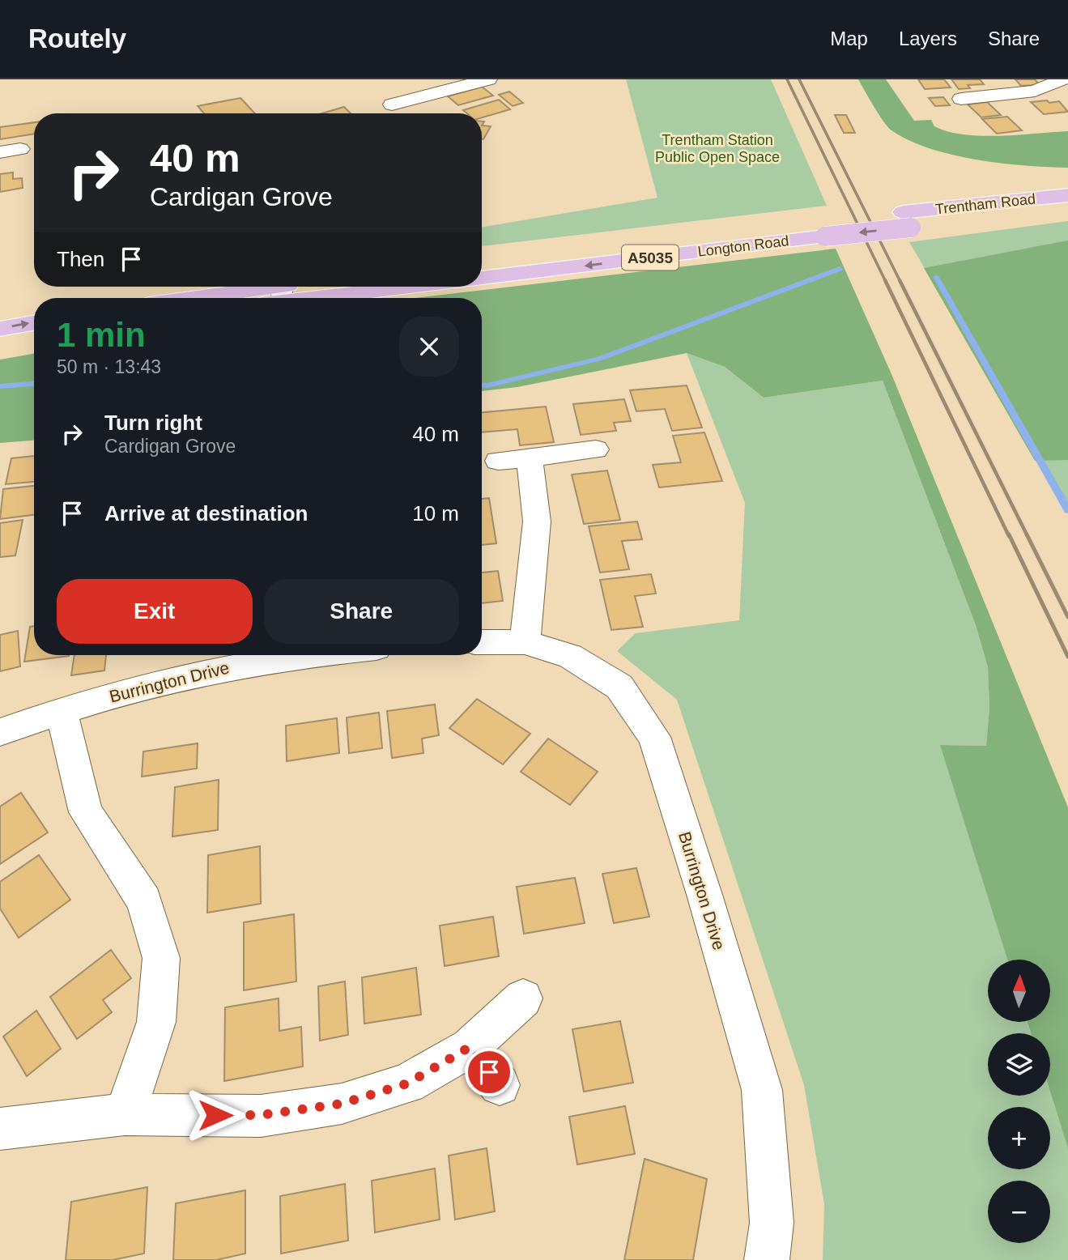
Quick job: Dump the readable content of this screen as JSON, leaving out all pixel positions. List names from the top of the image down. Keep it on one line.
{"streets":{"main road":["Trentham Road","Longton Road","A5035"],"street":["Burrington Drive"]},"crossings":[["Trentham Road","Longton Road"]],"parks":["Trentham Station Public Open Space"],"north":"top","page":{"header":"Routely","nav":["Map","Layers","Share"],"turn":["40 m","Cardigan Grove"],"then":"Then","heading":["1 min","50 m · 13:43"],"list":[{"name":"Turn right","note":"Cardigan Grove","value":"40 m"},{"name":"Arrive at destination","value":"10 m"}],"buttons":["Exit","Share"],"map_buttons":["+","−"]}}
